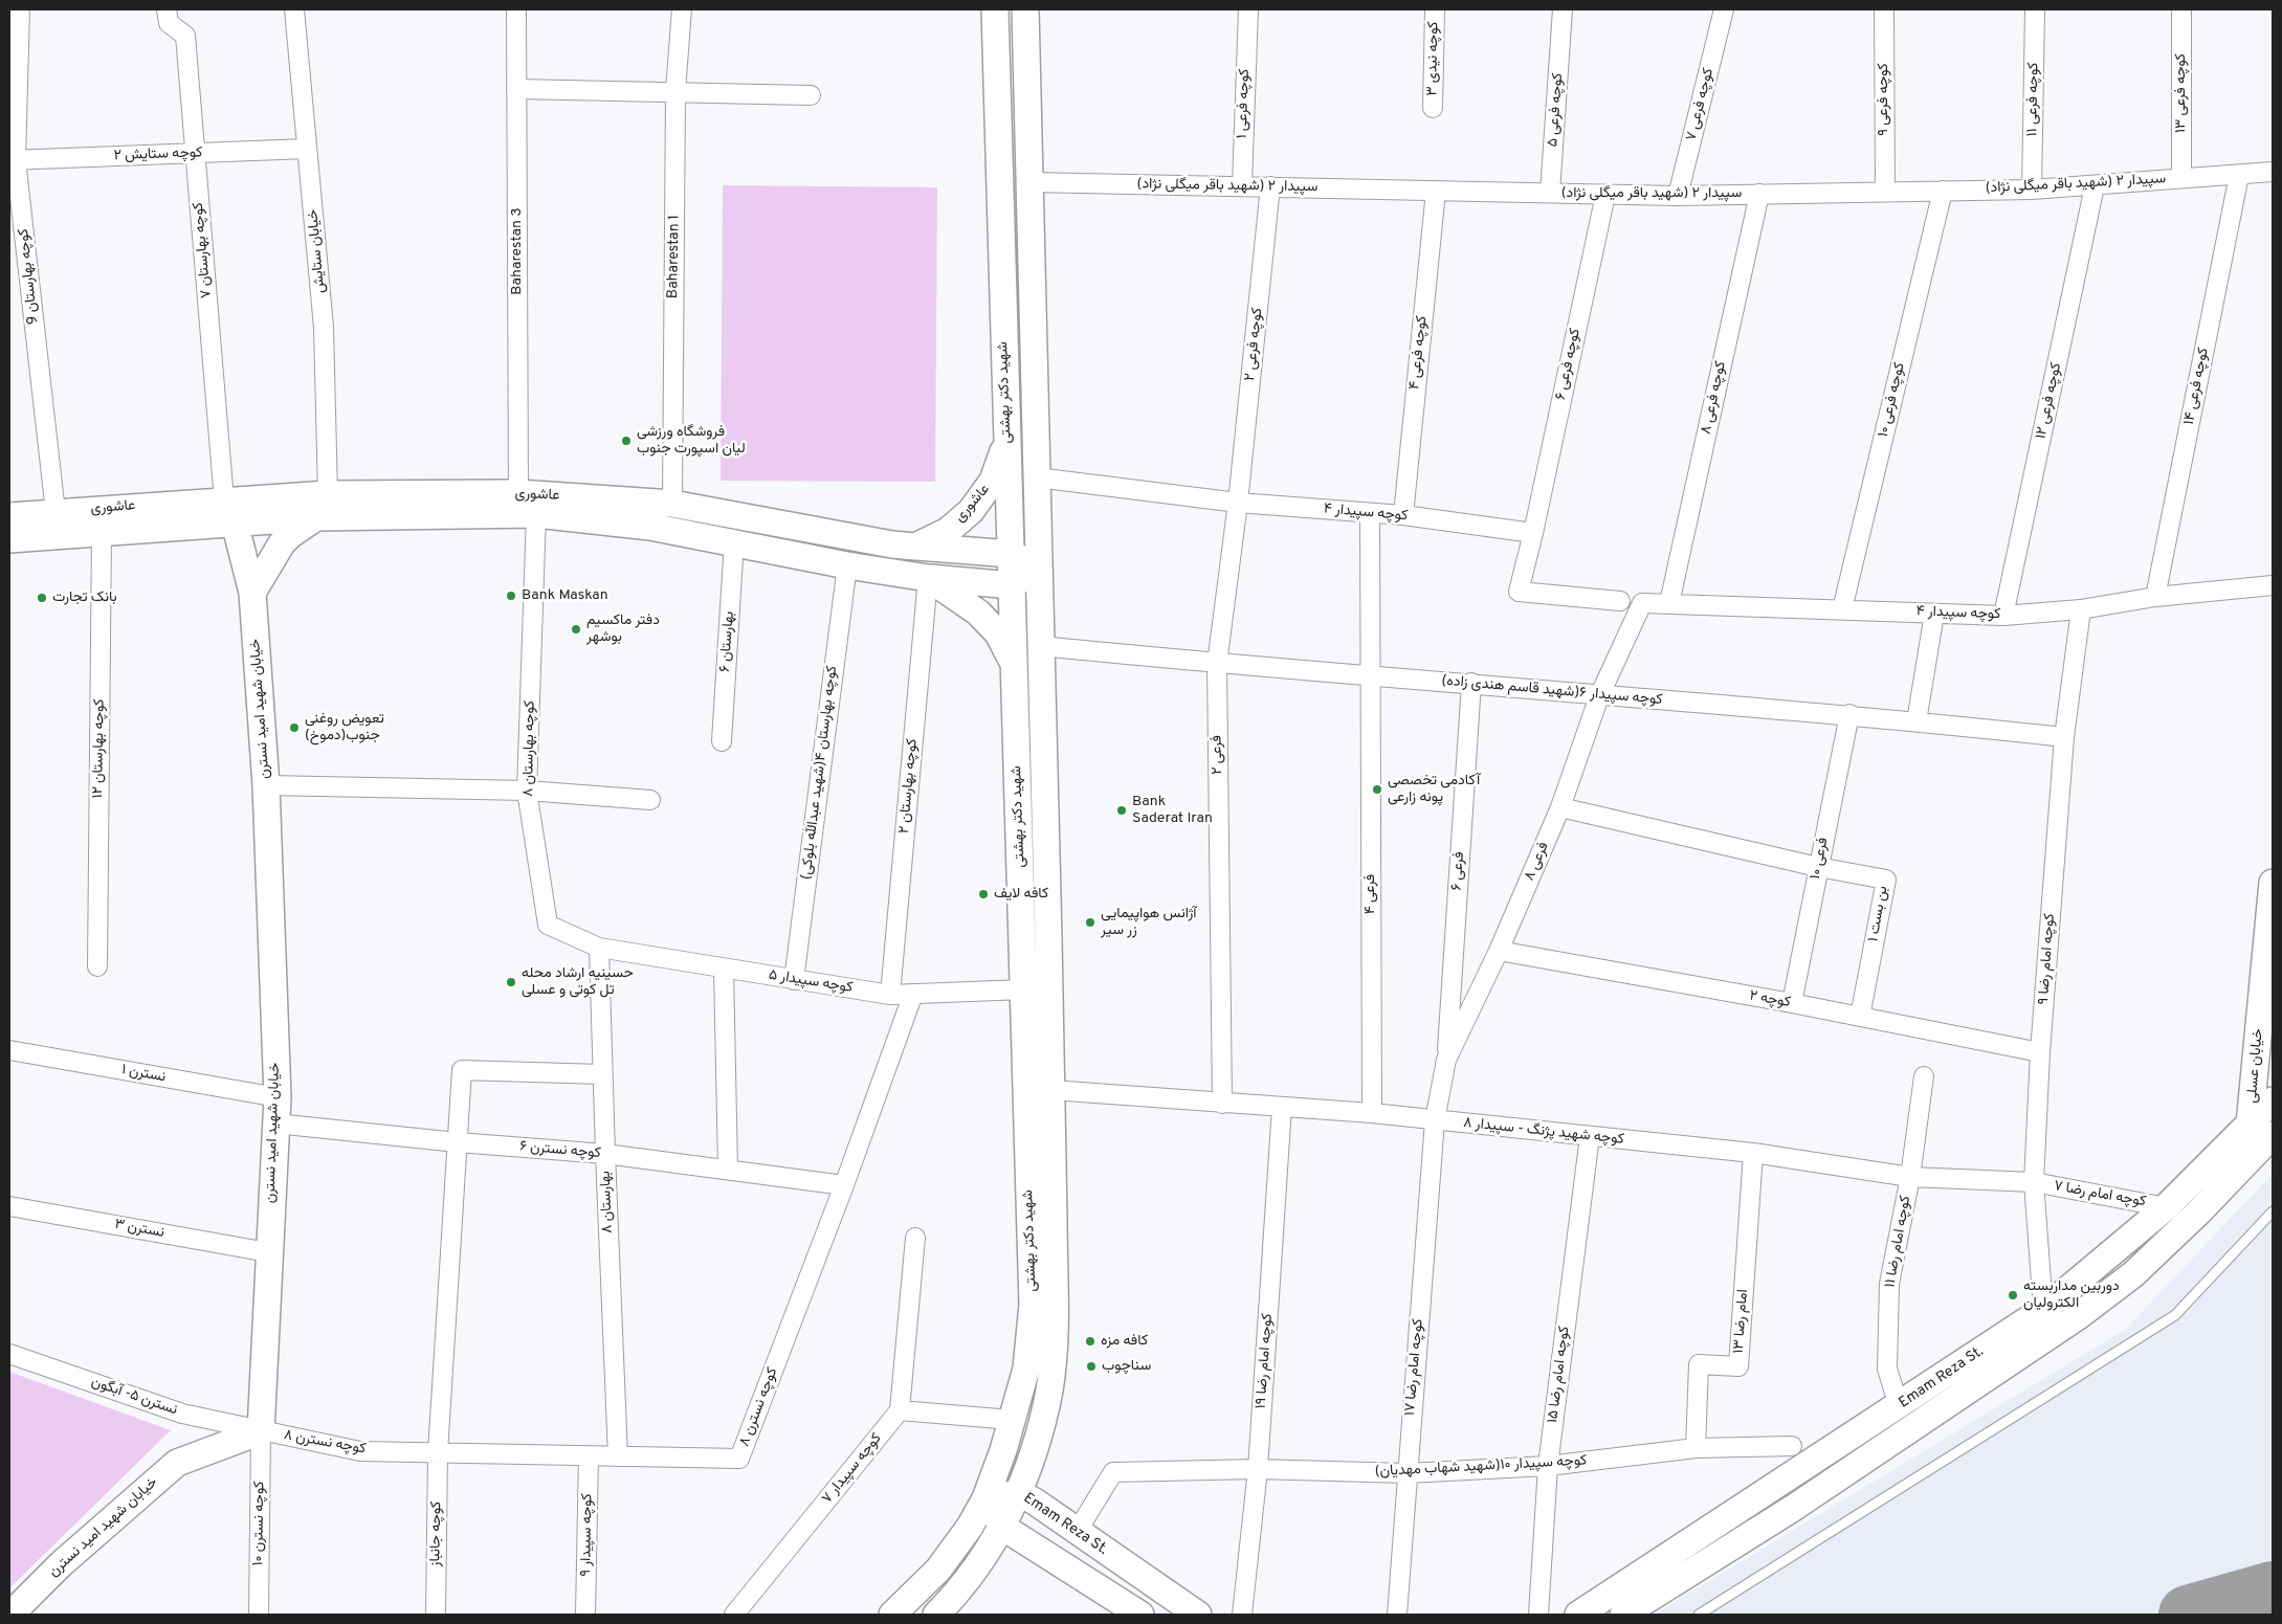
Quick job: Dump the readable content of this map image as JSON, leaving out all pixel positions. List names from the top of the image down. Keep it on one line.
{"streets":{"street":["کوچه نیدی ۳","کوچه فرعی ۱۳","کوچه فرعی ۹","کوچه فرعی ۱۱","کوچه فرعی ۱","کوچه فرعی ۷","کوچه فرعی ۵","کوچه ستایش ۲","سپیدار ۲ (شهید باقر میگلی نژاد)","کوچه بهارستان ۷","خیابان ستایش","Baharestan 3","Baharestan 1","کوچه بهارستان 9","کوچه فرعی ۲","کوچه فرعی ۴","کوچه فرعی ۶","کوچه فرعی ۱۴","شهید دکتر بهشتی","کوچه فرعی ۸","کوچه فرعی ۱۰","کوچه فرعی ۱۲","عاشوری","کوچه سپیدار ۴","بهارستان ۶","کوچه سپیدار ۶(شهید قاسم هندی زاده)","خیابان شهید امید نسترن","کوچه بهارستان ۱۲","کوچه بهارستان ۸","فرعی ۲","کوچه بهارستان ۴(شهید عبدالله بلوکی)","کوچه بهارستان ۲","فرعی ۱۰","فرعی ۸","فرعی ۶","فرعی ۴","بن بست ۱","کوچه امام رضا ۹","کوچه سپیدار ۵","کوچه ۲","خیابان عسلی","نسترن ۱","کوچه شهید پژنگ - سپیدار ۸","کوچه نسترن ۶","کوچه امام رضا ۷","بهارستان ۸","نسترن ۳","کوچه امام رضا ۱۱","امام رضا ۱۳","کوچه امام رضا ۱۹","کوچه امام رضا ۱۷","کوچه امام رضا ۱۵","Emam Reza St.","نسترن ۵- آبگون","کوچه نسترن ۸","کوچه سپیدار ۱۰(شهید شهاب مهدیان)","کوچه سپیدار ۷","کوچه نسترن ۱۰","کوچه جانباز","کوچه سپیدار ۹"]},"crossings":[["کوچه فرعی ۱۳","سپیدار ۲ (شهید باقر میگلی نژاد)"],["کوچه فرعی ۹","سپیدار ۲ (شهید باقر میگلی نژاد)"],["کوچه فرعی ۱۱","سپیدار ۲ (شهید باقر میگلی نژاد)"],["کوچه فرعی ۱","سپیدار ۲ (شهید باقر میگلی نژاد)"],["کوچه فرعی ۷","سپیدار ۲ (شهید باقر میگلی نژاد)"],["کوچه فرعی ۵","سپیدار ۲ (شهید باقر میگلی نژاد)"],["کوچه ستایش ۲","کوچه بهارستان ۷"],["کوچه ستایش ۲","خیابان ستایش"],["کوچه ستایش ۲","کوچه بهارستان 9"],["سپیدار ۲ (شهید باقر میگلی نژاد)","کوچه فرعی ۲"],["سپیدار ۲ (شهید باقر میگلی نژاد)","کوچه فرعی ۴"],["سپیدار ۲ (شهید باقر میگلی نژاد)","کوچه فرعی ۶"],["سپیدار ۲ (شهید باقر میگلی نژاد)","کوچه فرعی ۱۴"],["سپیدار ۲ (شهید باقر میگلی نژاد)","شهید دکتر بهشتی"],["سپیدار ۲ (شهید باقر میگلی نژاد)","کوچه فرعی ۸"],["سپیدار ۲ (شهید باقر میگلی نژاد)","کوچه فرعی ۱۰"],["سپیدار ۲ (شهید باقر میگلی نژاد)","کوچه فرعی ۱۲"],["کوچه بهارستان ۷","عاشوری"],["کوچه بهارستان ۷","خیابان شهید امید نسترن"],["خیابان ستایش","عاشوری"],["Baharestan 3","عاشوری"],["Baharestan 1","عاشوری"],["کوچه بهارستان 9","عاشوری"],["کوچه فرعی ۲","کوچه سپیدار ۴"],["کوچه فرعی ۲","فرعی ۲"],["کوچه فرعی ۴","کوچه سپیدار ۴"],["کوچه فرعی ۶","کوچه سپیدار ۴"],["کوچه فرعی ۱۴","کوچه سپیدار ۴"],["شهید دکتر بهشتی","عاشوری"],["شهید دکتر بهشتی","کوچه سپیدار ۴"],["شهید دکتر بهشتی","کوچه سپیدار ۶(شهید قاسم هندی زاده)"],["شهید دکتر بهشتی","کوچه سپیدار ۵"],["شهید دکتر بهشتی","کوچه شهید پژنگ - سپیدار ۸"],["شهید دکتر بهشتی","Emam Reza St."],["کوچه فرعی ۸","کوچه سپیدار ۴"],["کوچه فرعی ۱۰","کوچه سپیدار ۴"],["کوچه فرعی ۱۲","کوچه سپیدار ۴"],["عاشوری","بهارستان ۶"],["عاشوری","خیابان شهید امید نسترن"],["عاشوری","کوچه بهارستان ۱۲"],["عاشوری","کوچه بهارستان ۸"],["عاشوری","کوچه بهارستان ۴(شهید عبدالله بلوکی)"],["عاشوری","کوچه بهارستان ۲"],["کوچه سپیدار ۴","فرعی ۲"],["کوچه سپیدار ۴","فرعی ۸"],["کوچه سپیدار ۴","کوچه امام رضا ۹"],["کوچه سپیدار ۶(شهید قاسم هندی زاده)","فرعی ۲"],["کوچه سپیدار ۶(شهید قاسم هندی زاده)","فرعی ۱۰"],["کوچه سپیدار ۶(شهید قاسم هندی زاده)","فرعی ۸"],["کوچه سپیدار ۶(شهید قاسم هندی زاده)","فرعی ۶"],["کوچه سپیدار ۶(شهید قاسم هندی زاده)","فرعی ۴"],["کوچه سپیدار ۶(شهید قاسم هندی زاده)","کوچه امام رضا ۹"],["خیابان شهید امید نسترن","نسترن ۱"],["خیابان شهید امید نسترن","کوچه نسترن ۶"],["خیابان شهید امید نسترن","نسترن ۳"],["خیابان شهید امید نسترن","نسترن ۵- آبگون"],["خیابان شهید امید نسترن","کوچه نسترن ۸"],["خیابان شهید امید نسترن","کوچه نسترن ۱۰"],["کوچه بهارستان ۸","کوچه سپیدار ۵"],["کوچه بهارستان ۸","بهارستان ۸"],["فرعی ۲","کوچه شهید پژنگ - سپیدار ۸"],["کوچه بهارستان ۴(شهید عبدالله بلوکی)","کوچه سپیدار ۵"],["کوچه بهارستان ۲","کوچه سپیدار ۵"],["فرعی ۱۰","بن بست ۱"],["فرعی ۱۰","کوچه ۲"],["فرعی ۸","فرعی ۶"],["فرعی ۸","کوچه ۲"],["فرعی ۸","کوچه شهید پژنگ - سپیدار ۸"],["فرعی ۸","کوچه امام رضا ۱۷"],["فرعی ۴","کوچه شهید پژنگ - سپیدار ۸"],["بن بست ۱","کوچه ۲"],["کوچه امام رضا ۹","کوچه ۲"],["کوچه امام رضا ۹","کوچه شهید پژنگ - سپیدار ۸"],["کوچه امام رضا ۹","کوچه امام رضا ۷"],["کوچه امام رضا ۹","Emam Reza St."],["کوچه سپیدار ۵","بهارستان ۸"],["کوچه سپیدار ۵","کوچه نسترن ۸"],["خیابان عسلی","Emam Reza St."],["کوچه شهید پژنگ - سپیدار ۸","کوچه امام رضا ۷"],["کوچه شهید پژنگ - سپیدار ۸","کوچه امام رضا ۱۱"],["کوچه شهید پژنگ - سپیدار ۸","امام رضا ۱۳"],["کوچه شهید پژنگ - سپیدار ۸","کوچه امام رضا ۱۹"],["کوچه شهید پژنگ - سپیدار ۸","کوچه امام رضا ۱۷"],["کوچه شهید پژنگ - سپیدار ۸","کوچه امام رضا ۱۵"],["کوچه نسترن ۶","بهارستان ۸"],["کوچه نسترن ۶","کوچه نسترن ۸"],["کوچه نسترن ۶","کوچه جانباز"],["کوچه امام رضا ۷","Emam Reza St."],["بهارستان ۸","کوچه نسترن ۸"],["بهارستان ۸","کوچه جانباز"],["کوچه امام رضا ۱۱","Emam Reza St."],["امام رضا ۱۳","کوچه سپیدار ۱۰(شهید شهاب مهدیان)"],["کوچه امام رضا ۱۹","کوچه سپیدار ۱۰(شهید شهاب مهدیان)"],["کوچه امام رضا ۱۷","کوچه سپیدار ۱۰(شهید شهاب مهدیان)"],["کوچه امام رضا ۱۵","کوچه سپیدار ۱۰(شهید شهاب مهدیان)"],["Emam Reza St.","کوچه سپیدار ۱۰(شهید شهاب مهدیان)"],["نسترن ۵- آبگون","کوچه نسترن ۸"],["نسترن ۵- آبگون","کوچه نسترن ۱۰"],["کوچه نسترن ۸","کوچه نسترن ۱۰"],["کوچه نسترن ۸","کوچه جانباز"],["کوچه نسترن ۸","کوچه سپیدار ۹"]],"places":["فروشگاه ورزشی لیان اسپورت جنوب","Bank Maskan","بانک تجارت","دفتر ماکسیم بوشهر","تعويض روغنی جنوب(دموخ)","آکادمی تخصصی پونه زارعی","Bank Saderat Iran","کافه لایف","آژانس هواپیمایی زر سیر","حسینیه ارشاد محله تل کوتی و عسلی","دوربین مداربسته الکترولیان","کافه مزه","سناچوب"]}
